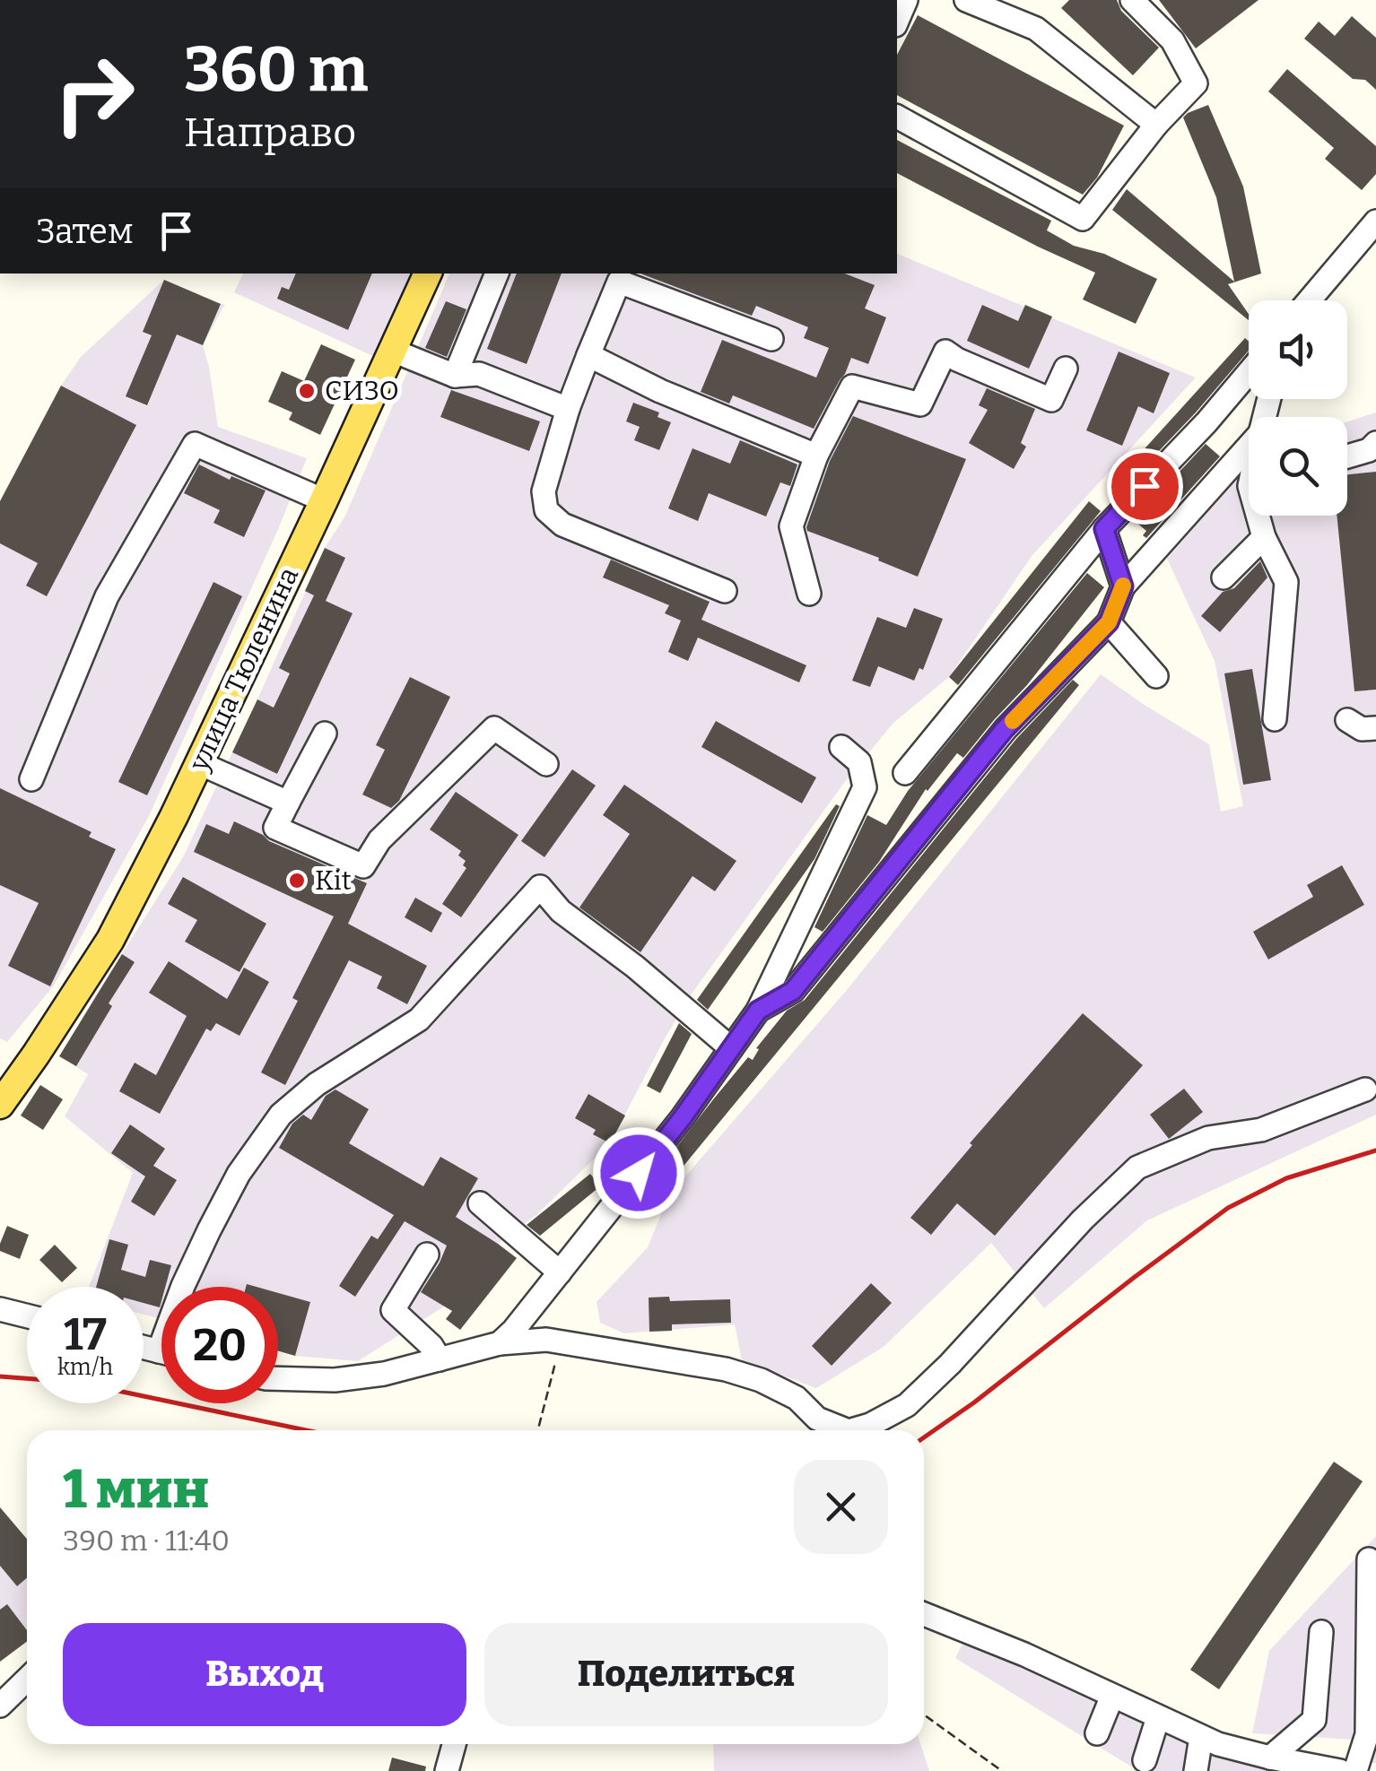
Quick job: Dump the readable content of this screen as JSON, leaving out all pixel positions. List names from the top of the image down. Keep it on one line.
{"streets":{"main road":["улица Тюленина"]},"places":["СИЗО","Kit"],"page":{"turn":["360 m","Направо"],"then":"Затем","speed":"17 km/h","limit":"20","heading":["1 мин","390 m · 11:40"],"buttons":["Выход","Поделиться"]}}
